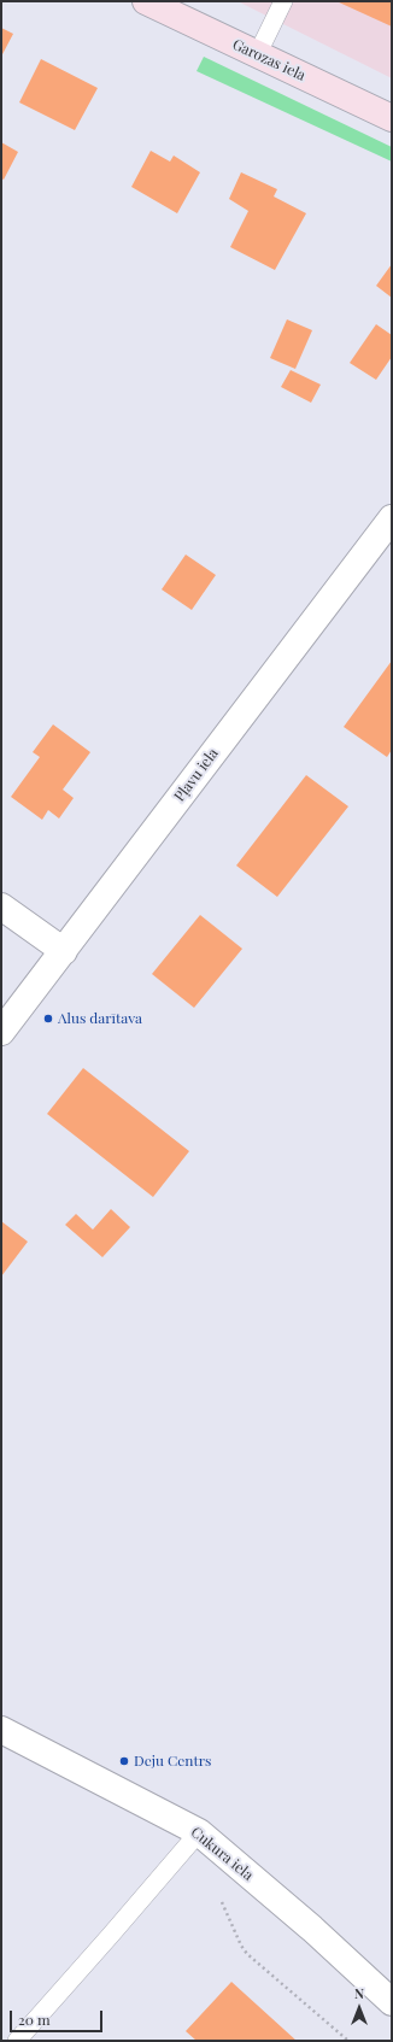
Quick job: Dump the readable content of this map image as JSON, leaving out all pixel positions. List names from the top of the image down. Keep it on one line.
{"streets":{"main road":["Garozas iela"],"street":["Pļavu iela","Cukura iela"]},"places":["Alus darītava","Deju Centrs"],"scale_bar":"20 m","north":"top"}
